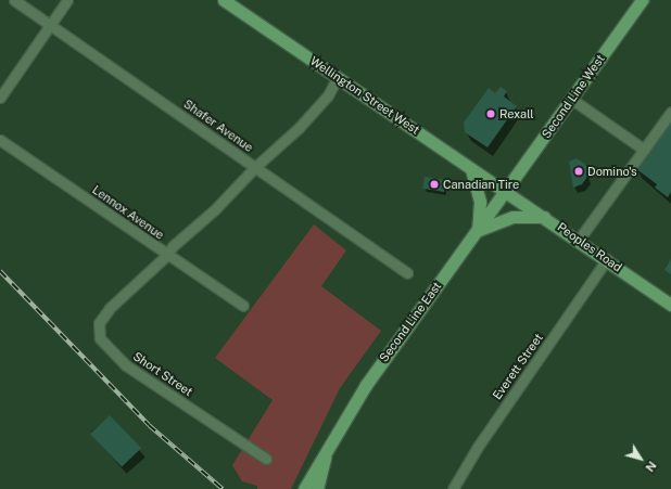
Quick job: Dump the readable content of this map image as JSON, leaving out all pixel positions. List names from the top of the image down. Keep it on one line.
{"streets":{"main road":["Wellington Street West","Second Line West","Peoples Road","Second Line East"],"street":["Shafer Avenue","Lennox Avenue","Everett Street","Short Street"]},"crossings":[["Wellington Street West","Second Line West"],["Wellington Street West","Peoples Road"],["Wellington Street West","Second Line East"],["Wellington Street West","Short Street"],["Second Line West","Peoples Road"],["Second Line West","Second Line East"],["Shafer Avenue","Short Street"],["Lennox Avenue","Short Street"],["Peoples Road","Second Line East"],["Peoples Road","Everett Street"]],"places":["Rexall","Domino's","Canadian Tire"],"north":"bottom right"}
